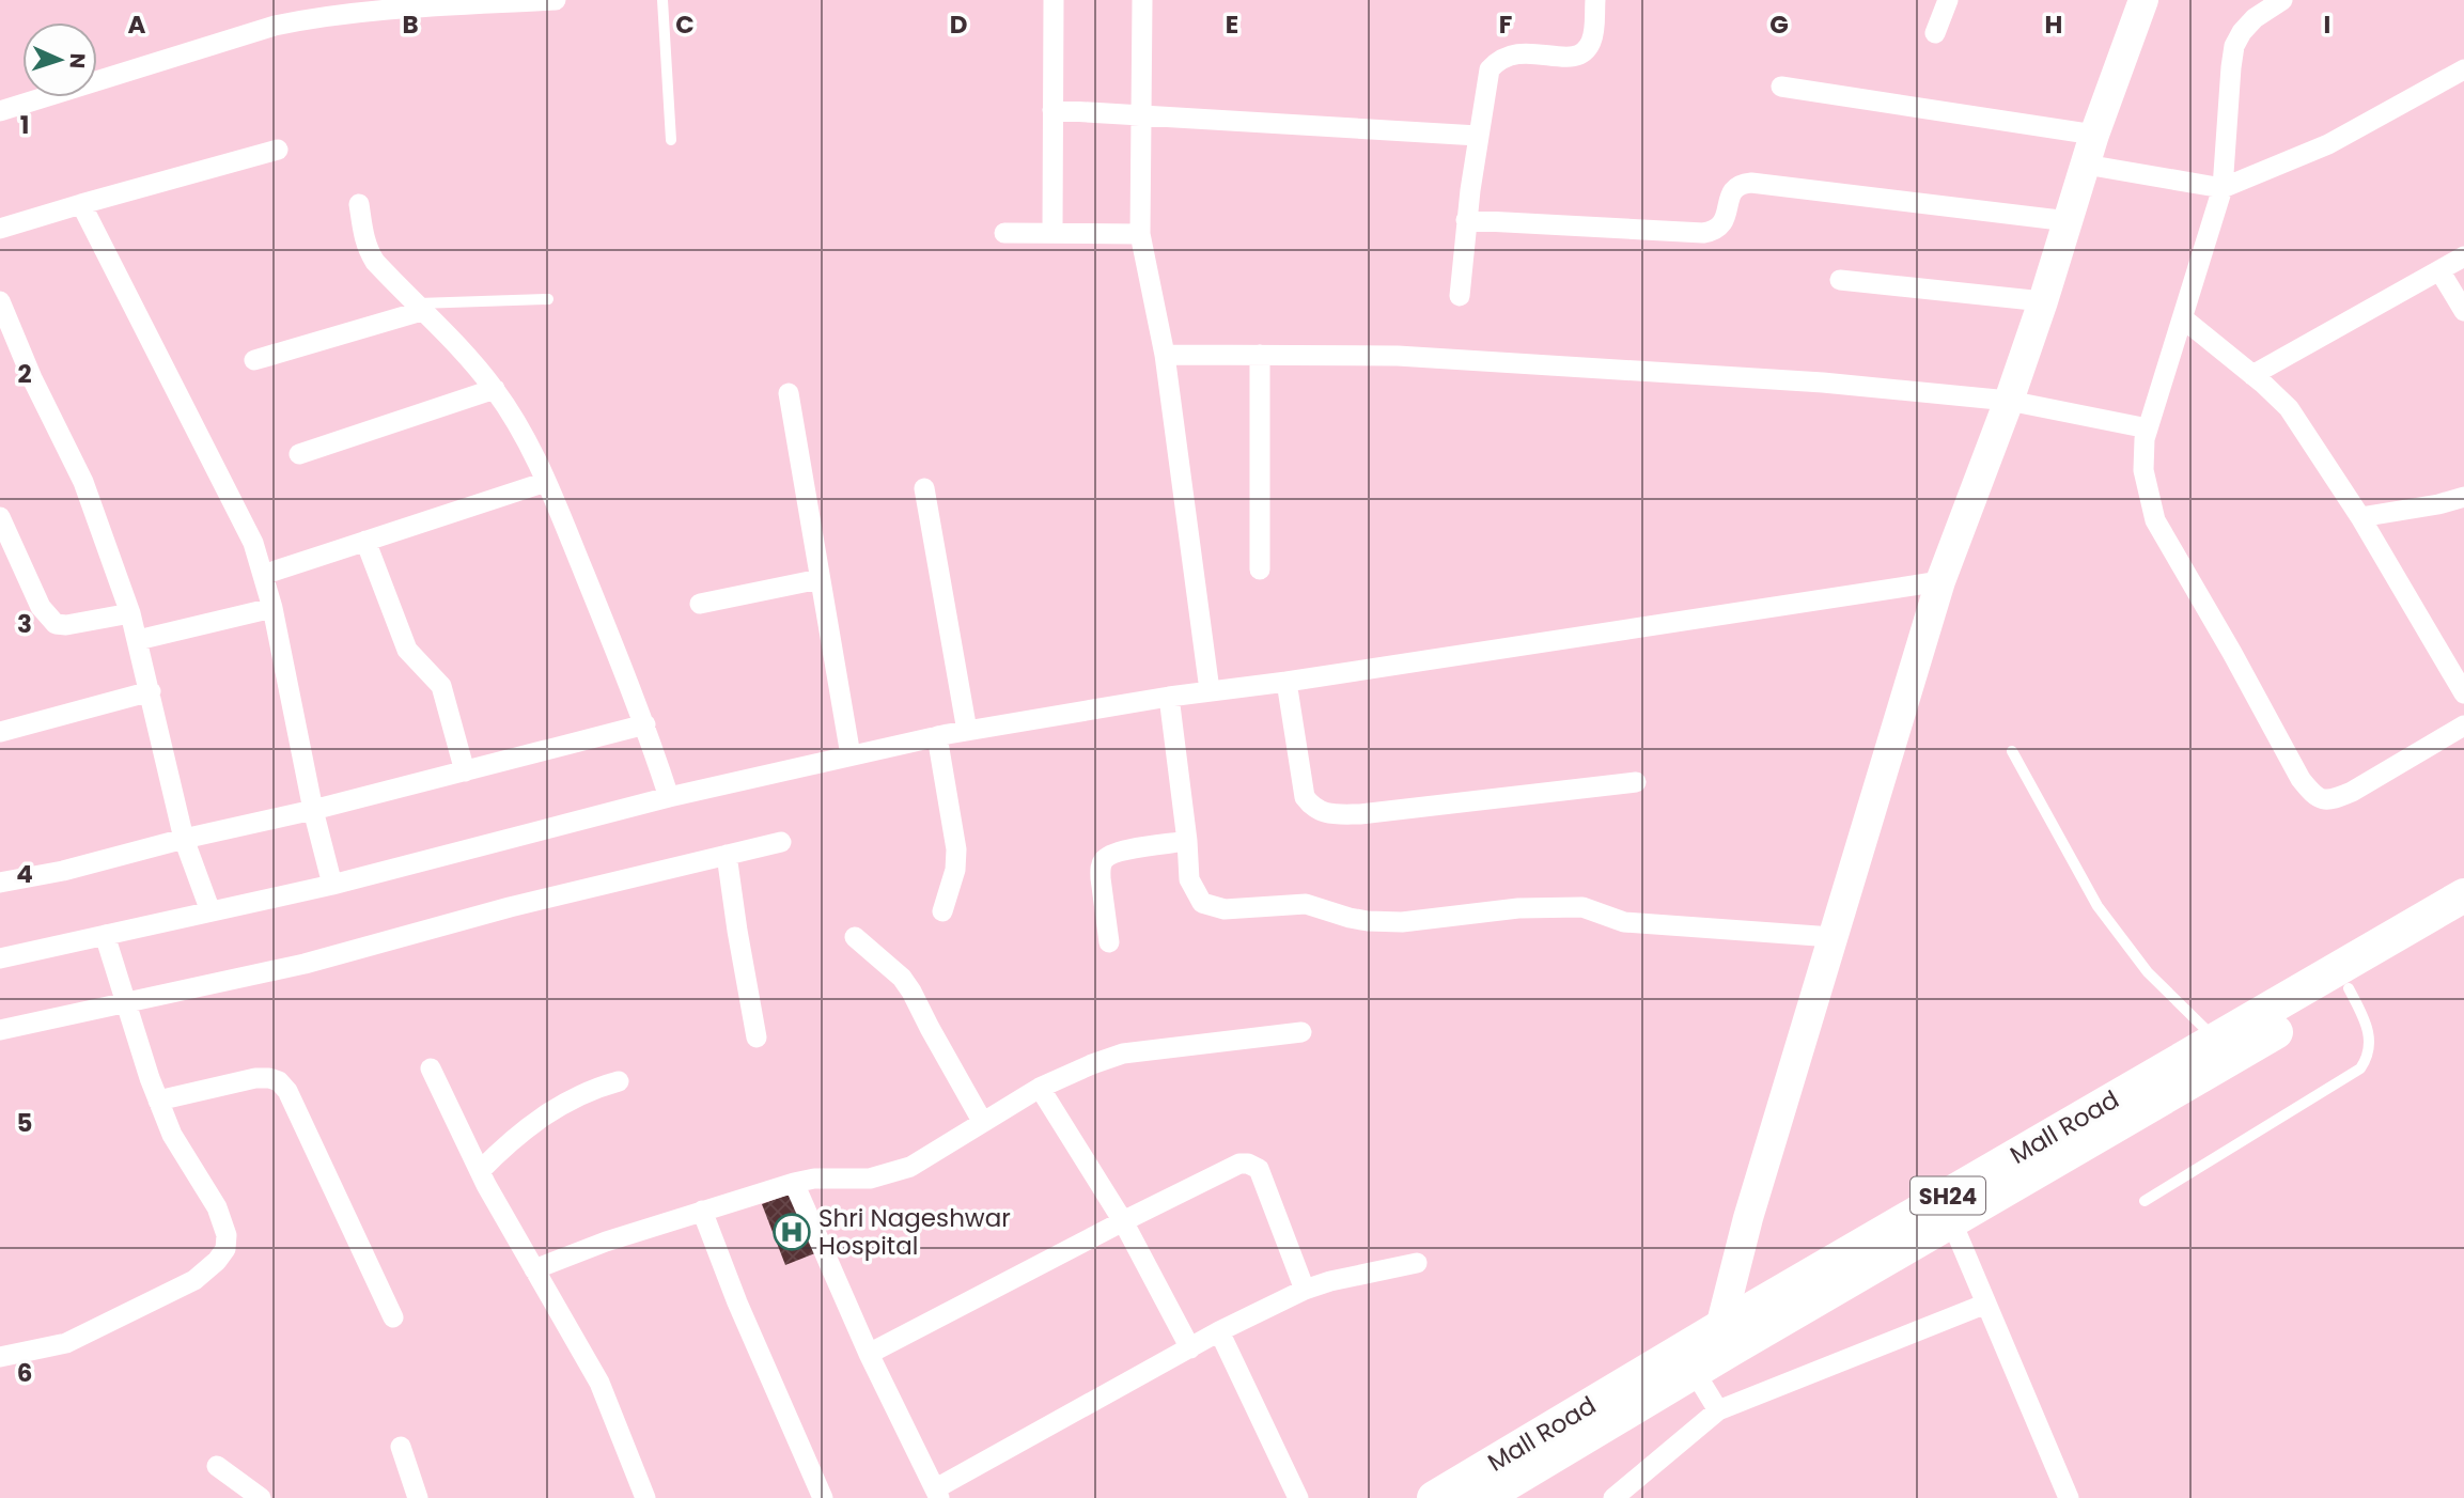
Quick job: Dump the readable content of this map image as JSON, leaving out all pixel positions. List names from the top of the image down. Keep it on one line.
{"streets":{"main road":["Mall Road","SH24"]},"places":{"hospital":["Shri Nageshwar Hospital"]},"north":"right","grid":{"columns":["A","B","C","D","E","F","G","H","I"],"rows":["1","2","3","4","5","6"]}}
